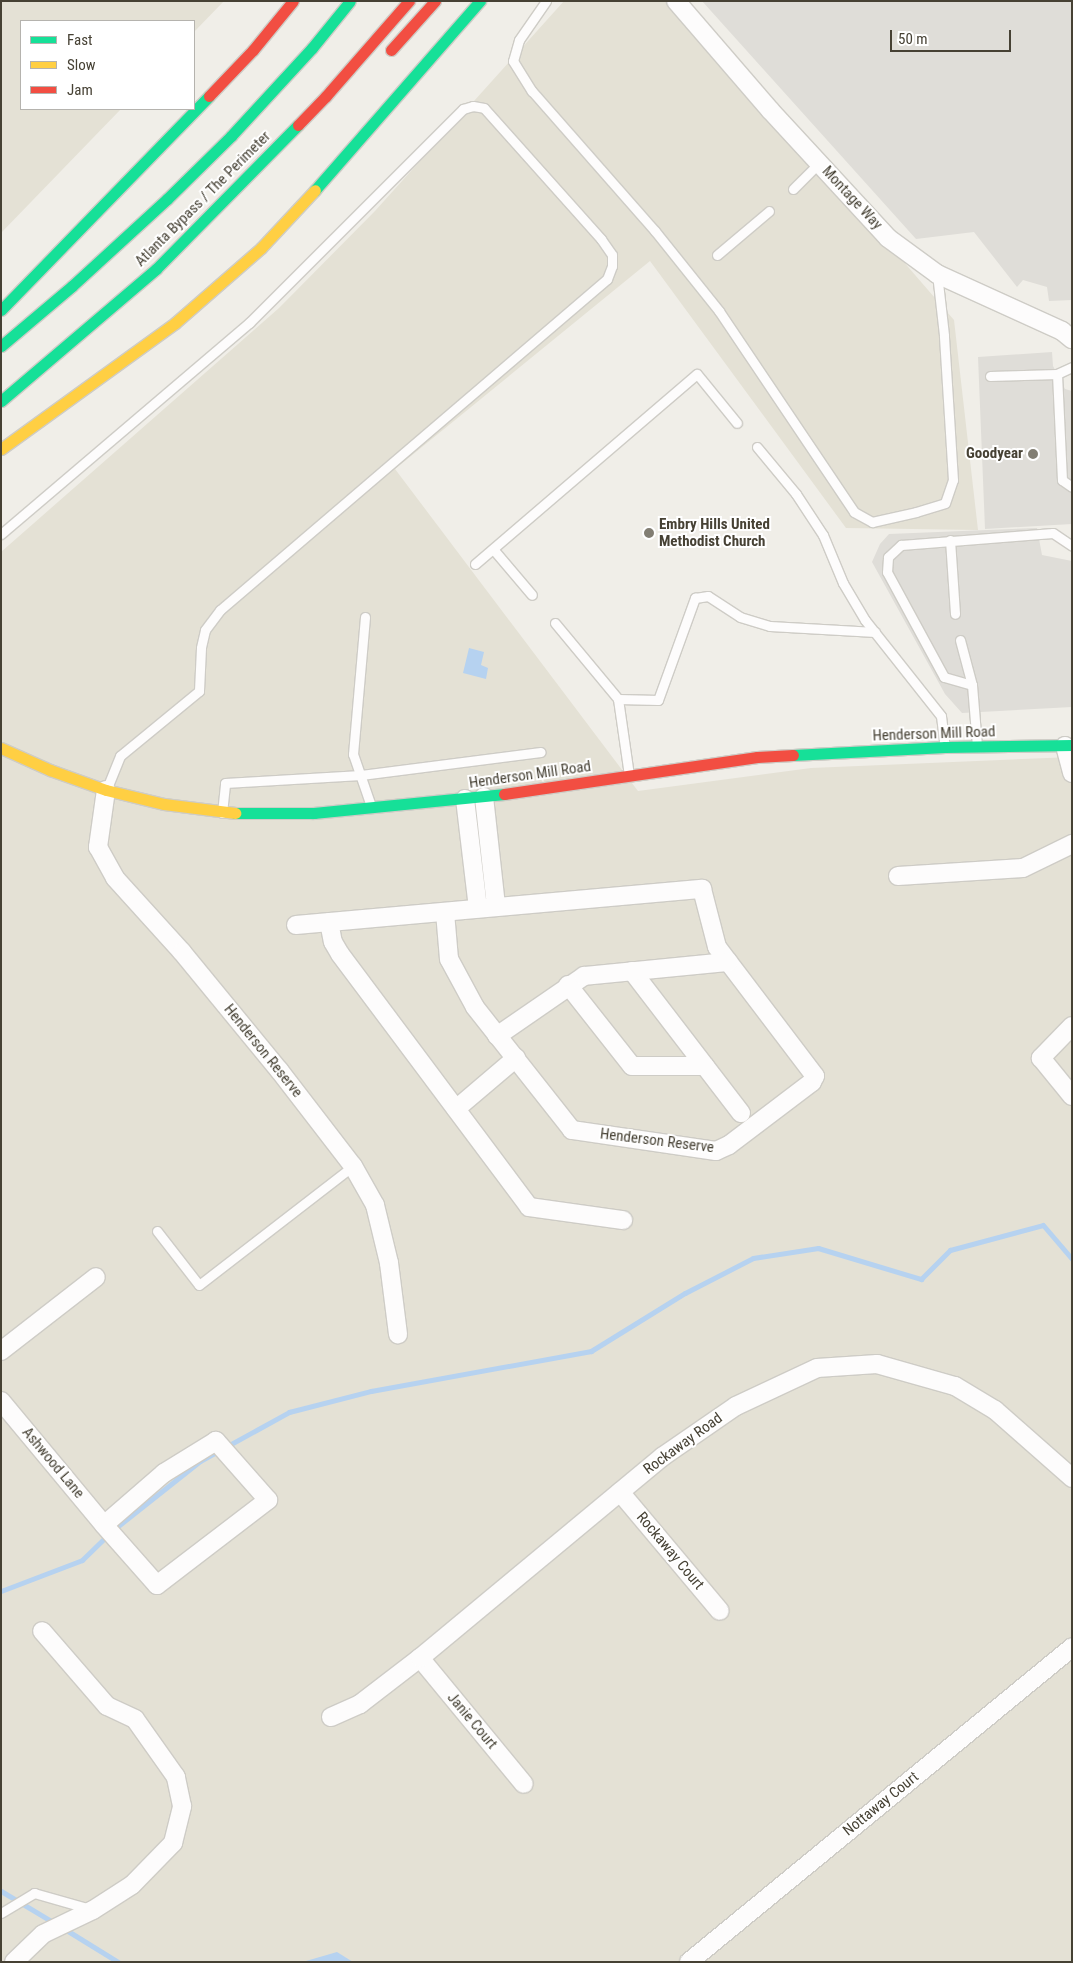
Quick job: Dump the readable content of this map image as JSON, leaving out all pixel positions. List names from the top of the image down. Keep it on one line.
{"streets":{"main road":["Atlanta Bypass / The Perimeter","Henderson Mill Road"],"street":["Montage Way","Henderson Reserve","Rockaway Road","Ashwood Lane","Rockaway Court","Janie Court","Nottaway Court"]},"crossings":[["Henderson Mill Road","Henderson Reserve"],["Rockaway Road","Rockaway Court"],["Rockaway Road","Janie Court"]],"places":["Goodyear","Embry Hills United Methodist Church"],"legend":["Fast","Slow","Jam"],"scale_bar":"50 m"}
